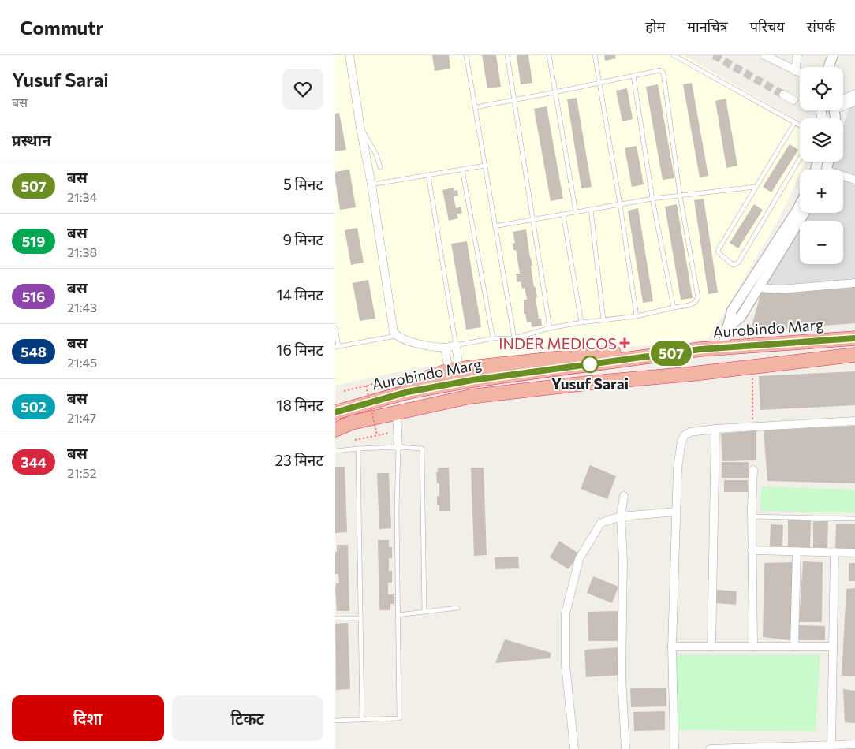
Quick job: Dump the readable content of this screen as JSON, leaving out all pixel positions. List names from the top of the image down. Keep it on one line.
{"streets":{"highway":["Aurobindo Marg"]},"places":{"health":["INDER MEDICOS"],"other":["Yusuf Sarai"]},"lines":["bus line 507"],"page":{"header":"Commutr","nav":["होम","मानचित्र","परिचय","संपर्क"],"heading":[["Yusuf Sarai","बस"],"प्रस्थान"],"on_map":"507","map_buttons":["+","−"],"list":[{"mark":"507","name":"बस","note":"21:34","value":"5 मिनट"},{"mark":"519","name":"बस","note":"21:38","value":"9 मिनट"},{"mark":"516","name":"बस","note":"21:43","value":"14 मिनट"},{"mark":"548","name":"बस","note":"21:45","value":"16 मिनट"},{"mark":"502","name":"बस","note":"21:47","value":"18 मिनट"},{"mark":"344","name":"बस","note":"21:52","value":"23 मिनट"}],"buttons":["दिशा","टिकट"]}}
